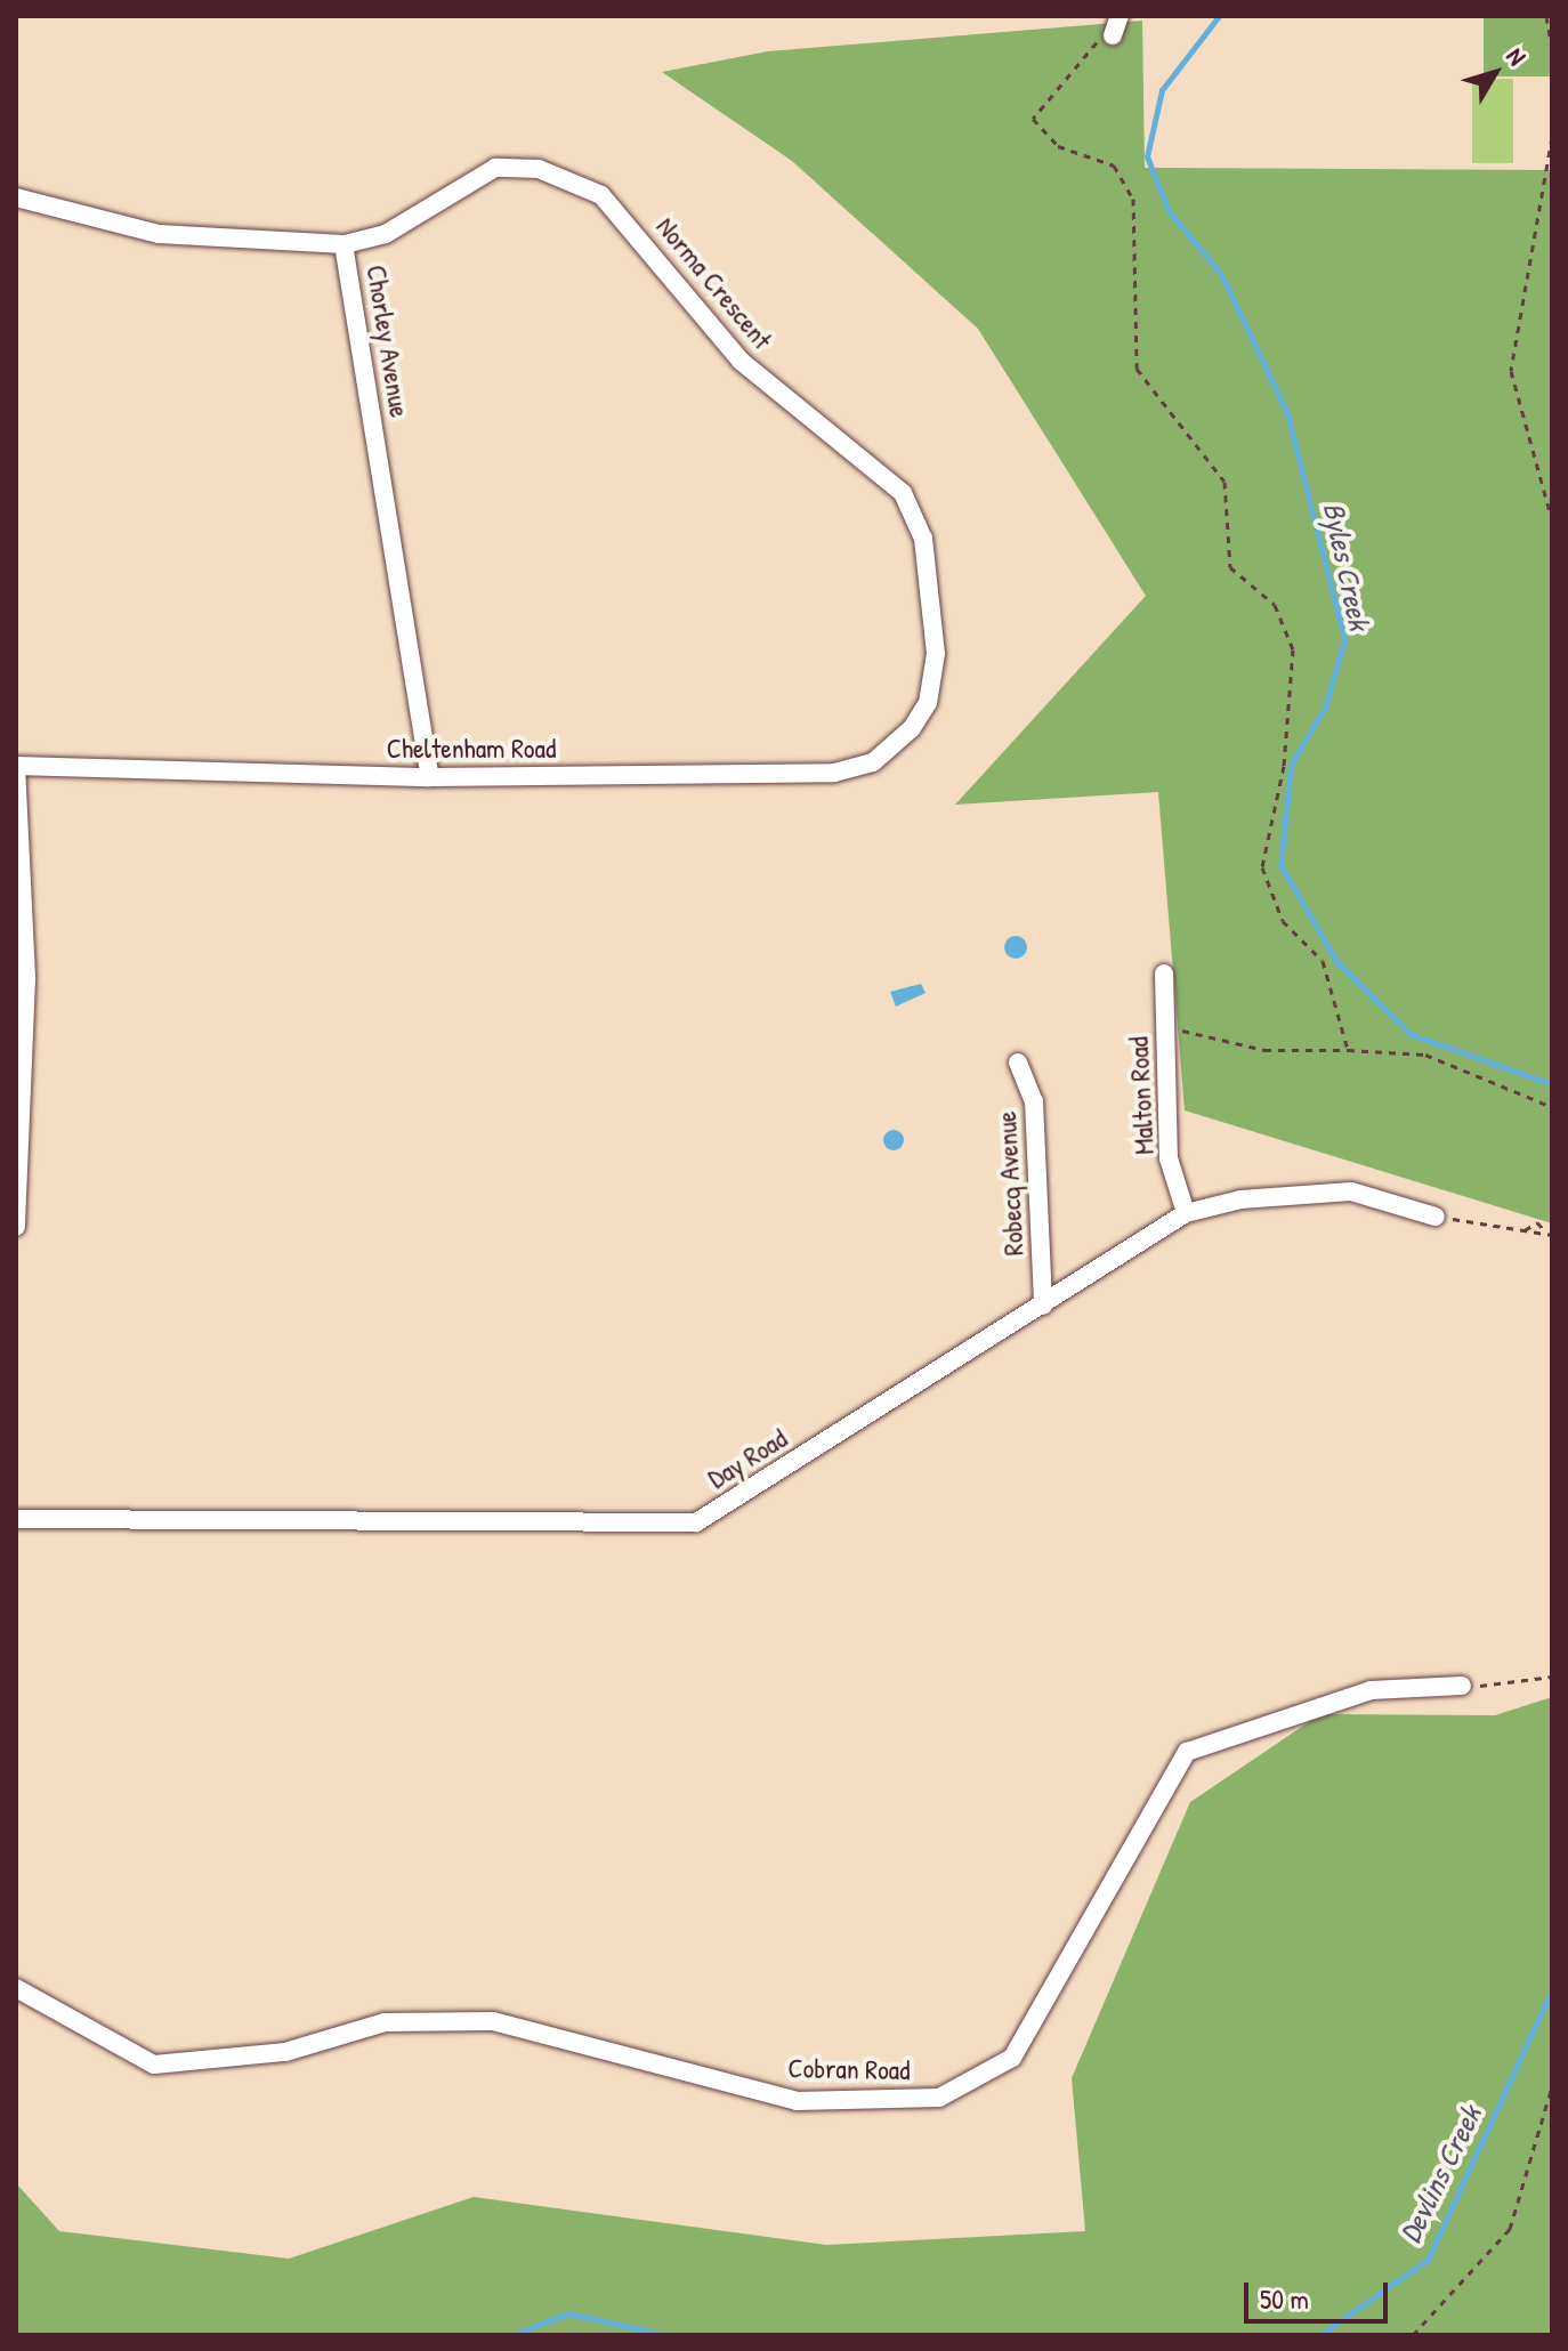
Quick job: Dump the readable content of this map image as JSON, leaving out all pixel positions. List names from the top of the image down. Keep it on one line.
{"streets":{"street":["Norma Crescent","Chorley Avenue","Cheltenham Road","Malton Road","Robecq Avenue","Day Road","Cobran Road"]},"crossings":[["Norma Crescent","Chorley Avenue"],["Norma Crescent","Cheltenham Road"],["Chorley Avenue","Cheltenham Road"],["Malton Road","Day Road"],["Robecq Avenue","Day Road"]],"water":["Byles Creek","Devlins Creek"],"scale_bar":"50 m","north":"top right"}
